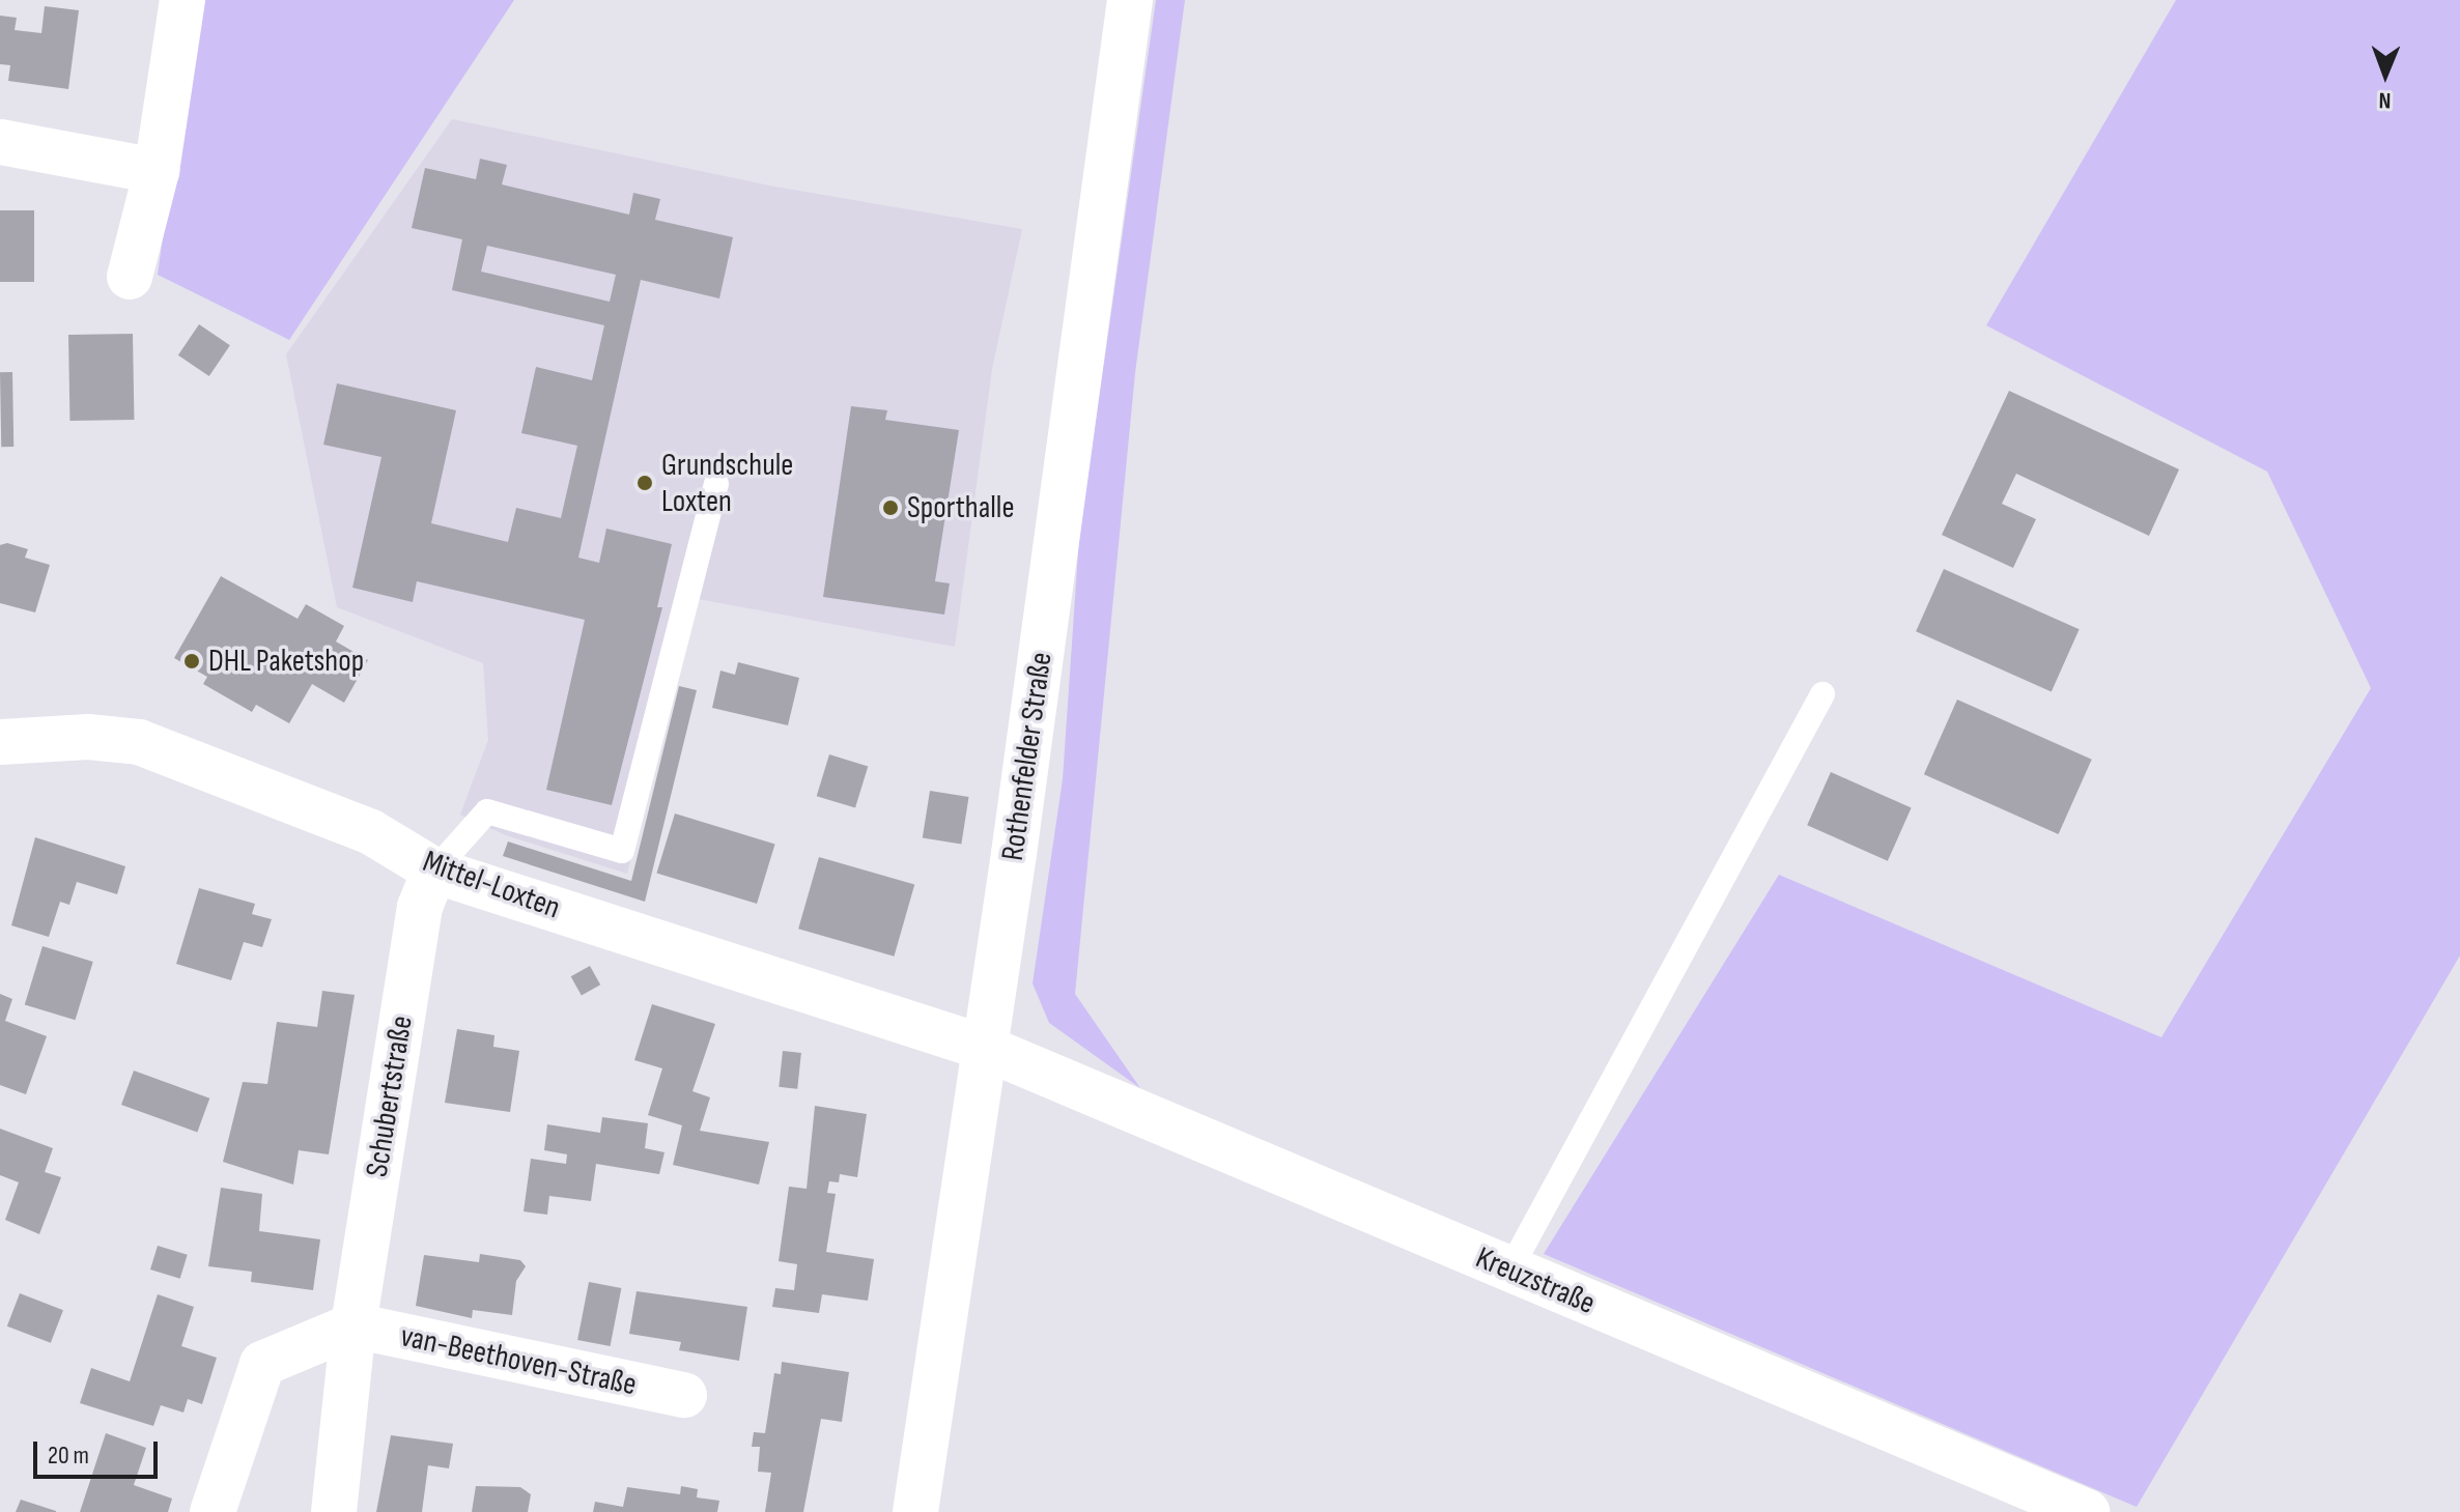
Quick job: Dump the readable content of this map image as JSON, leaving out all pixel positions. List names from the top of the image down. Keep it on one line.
{"streets":{"street":["Rothenfelder Straße","Mittel-Loxten","Schubertstraße","Kreuzstraße","van-Beethoven-Straße"]},"crossings":[["Rothenfelder Straße","Mittel-Loxten"],["Rothenfelder Straße","Kreuzstraße"],["Mittel-Loxten","Schubertstraße"],["Mittel-Loxten","Kreuzstraße"],["Schubertstraße","van-Beethoven-Straße"]],"places":["Grundschule Loxten","Sporthalle","DHL Paketshop"],"scale_bar":"20 m","north":"bottom"}
